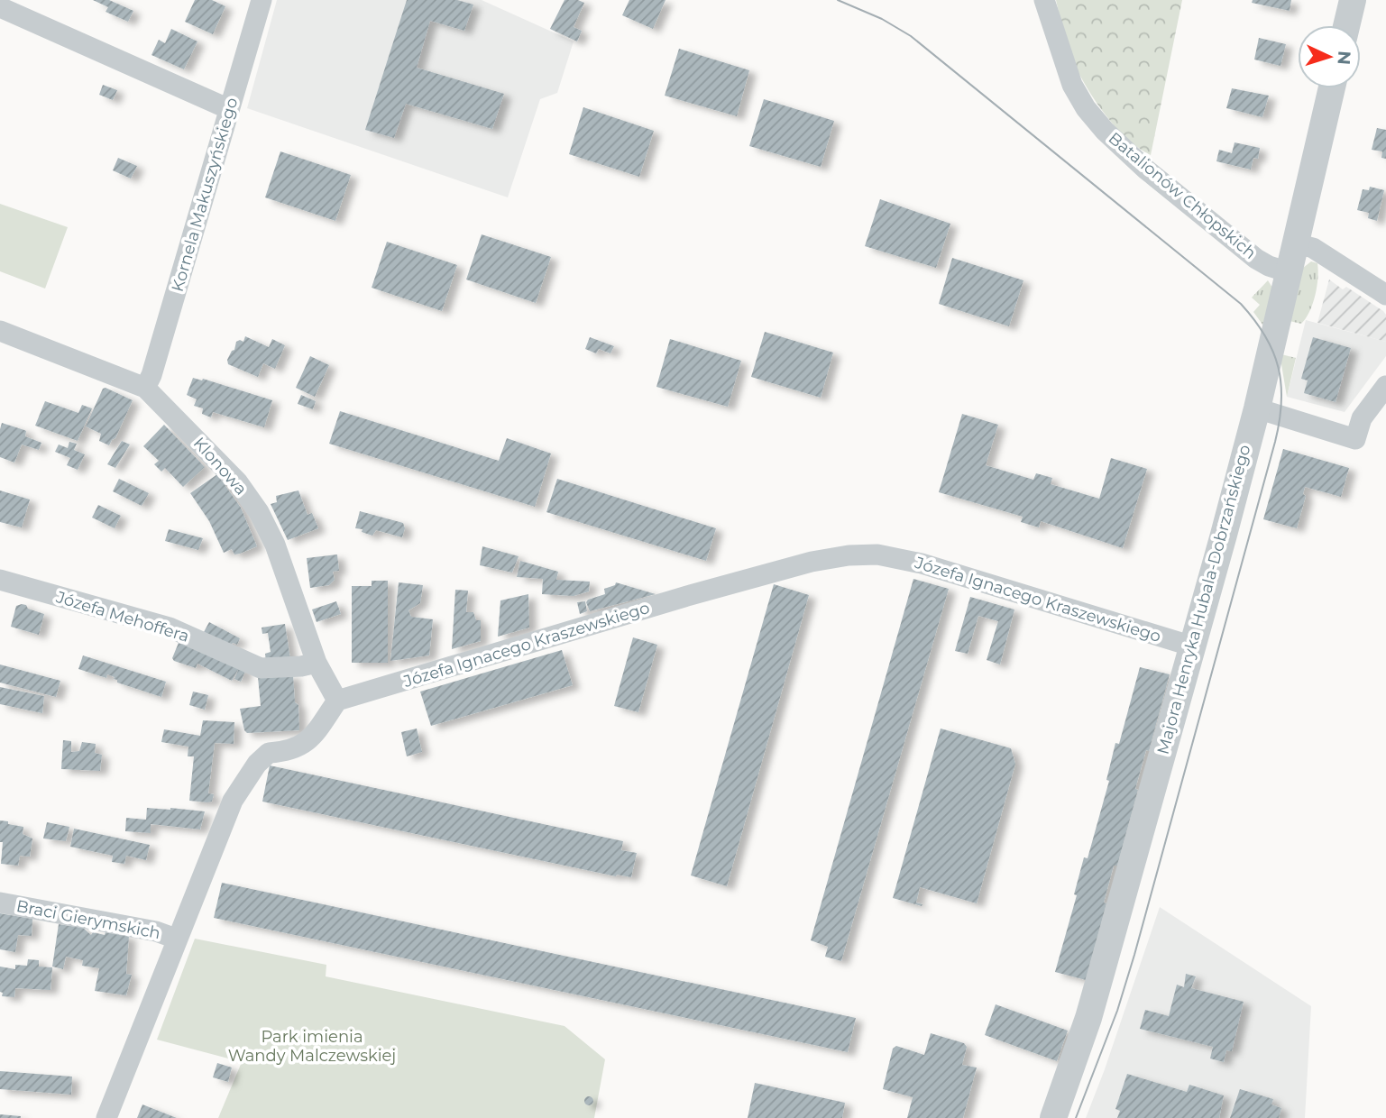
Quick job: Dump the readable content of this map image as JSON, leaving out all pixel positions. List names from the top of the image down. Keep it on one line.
{"streets":{"street":["Kornela Makuszyńskiego","Batalionów Chłopskich","Klonowa","Józefa Ignacego Kraszewskiego","Majora Henryka Hubala-Dobrzańskiego","Józefa Mehoffera","Braci Gierymskich"]},"crossings":[["Kornela Makuszyńskiego","Klonowa"],["Batalionów Chłopskich","Majora Henryka Hubala-Dobrzańskiego"],["Klonowa","Józefa Ignacego Kraszewskiego"],["Klonowa","Józefa Mehoffera"],["Józefa Ignacego Kraszewskiego","Majora Henryka Hubala-Dobrzańskiego"]],"parks":["Park imienia Wandy Malczewskiej"],"north":"right"}
